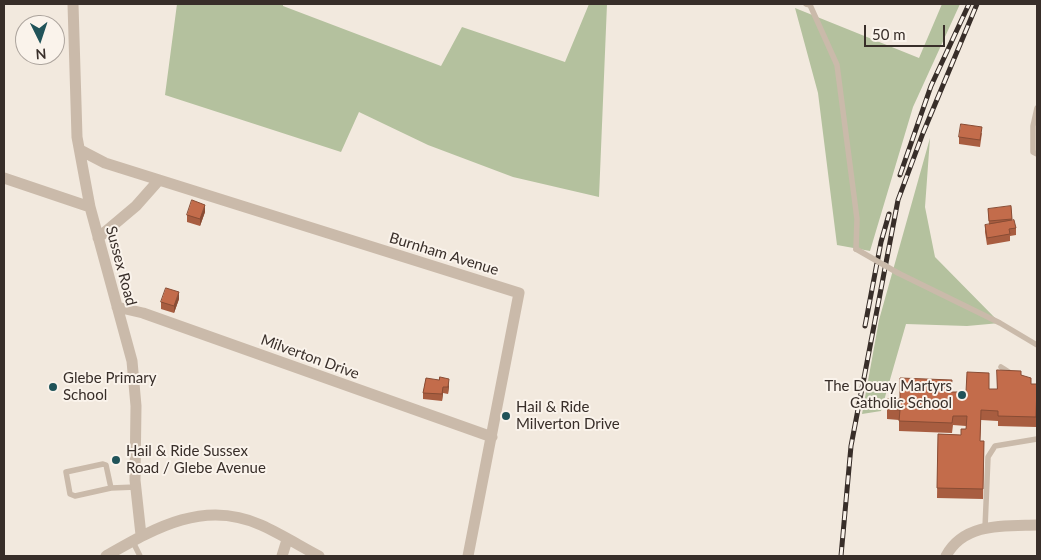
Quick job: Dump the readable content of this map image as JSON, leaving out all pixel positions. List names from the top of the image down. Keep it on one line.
{"streets":{"street":["Burnham Avenue","Sussex Road","Milverton Drive"]},"crossings":[["Burnham Avenue","Sussex Road"],["Burnham Avenue","Milverton Drive"],["Sussex Road","Milverton Drive"]],"places":["Glebe Primary School","The Douay Martyrs Catholic School","Hail & Ride Milverton Drive","Hail & Ride Sussex Road / Glebe Avenue"],"scale_bar":"50 m","north":"bottom"}
